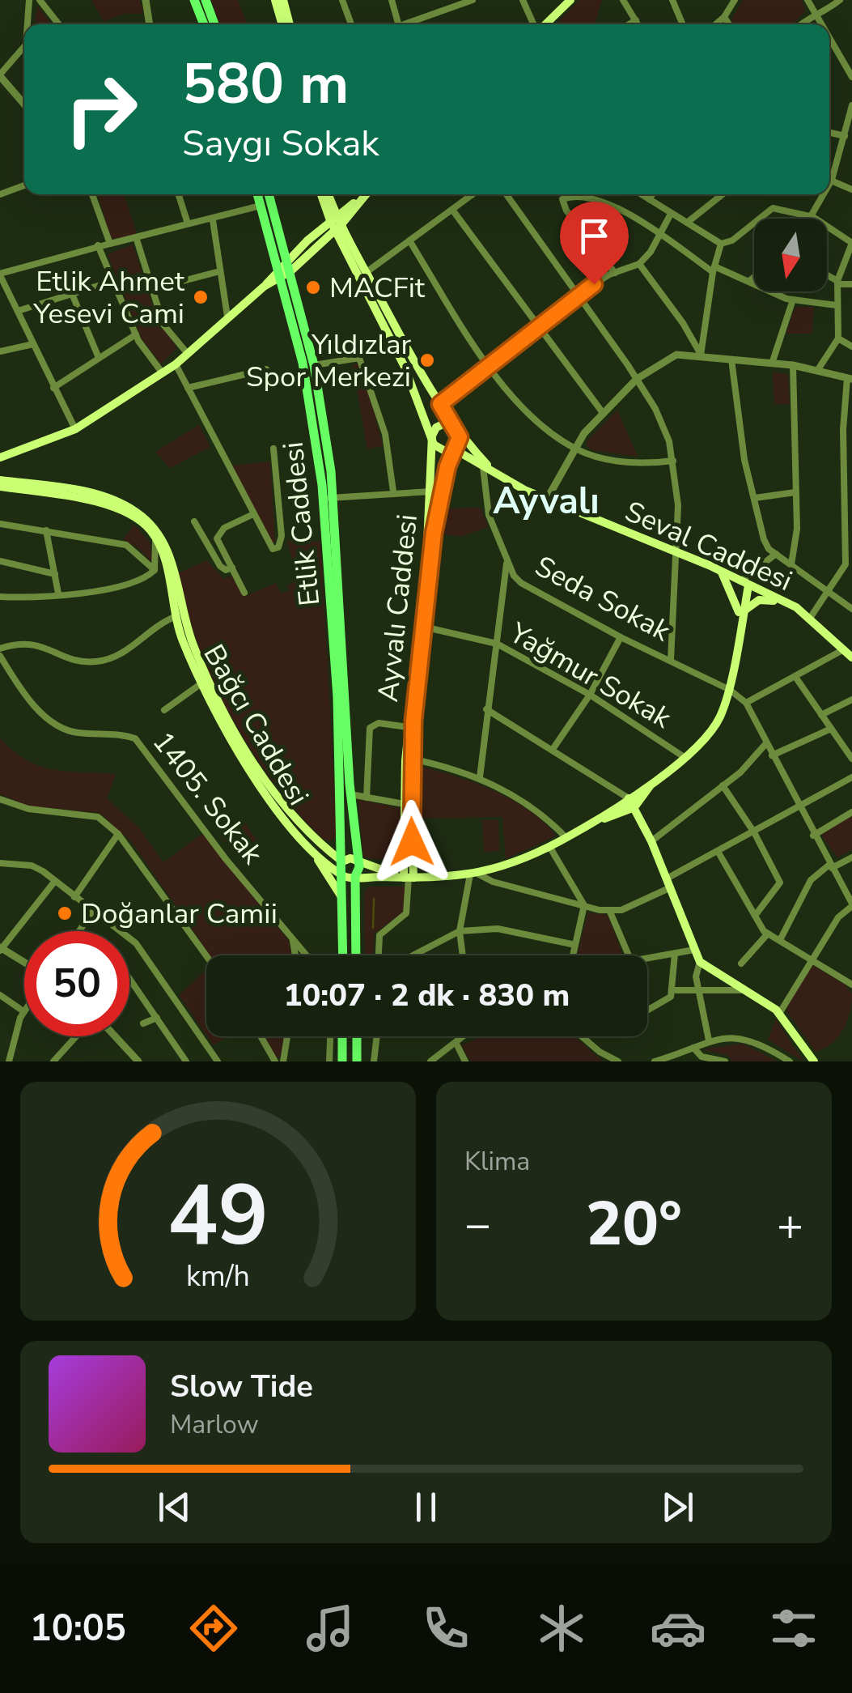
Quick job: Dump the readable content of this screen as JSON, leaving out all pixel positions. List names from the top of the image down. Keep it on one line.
{"streets":{"main road":["Etlik Caddesi","Seval Caddesi","Ayvalı Caddesi","Bağcı Caddesi"],"street":["Seda Sokak","Yağmur Sokak","1405. Sokak"]},"crossings":[["Etlik Caddesi","Bağcı Caddesi"],["Seval Caddesi","Seda Sokak"],["Seval Caddesi","Ayvalı Caddesi"],["Ayvalı Caddesi","Yağmur Sokak"],["Ayvalı Caddesi","Bağcı Caddesi"]],"districts":["Ayvalı"],"places":["MACFit","Etlik Ahmet Yesevi Cami","Yıldızlar Spor Merkezi","Doğanlar Camii"],"north":"bottom","page":{"turn":["580 m","Saygı Sokak"],"limit":"50","trip":"10:07 · 2 dk · 830 m","tile":"Klima","heat":["−","20°","+"],"song":["Slow Tide","Marlow"],"tabs":"10:05","gauge":["49","km/h"]}}
